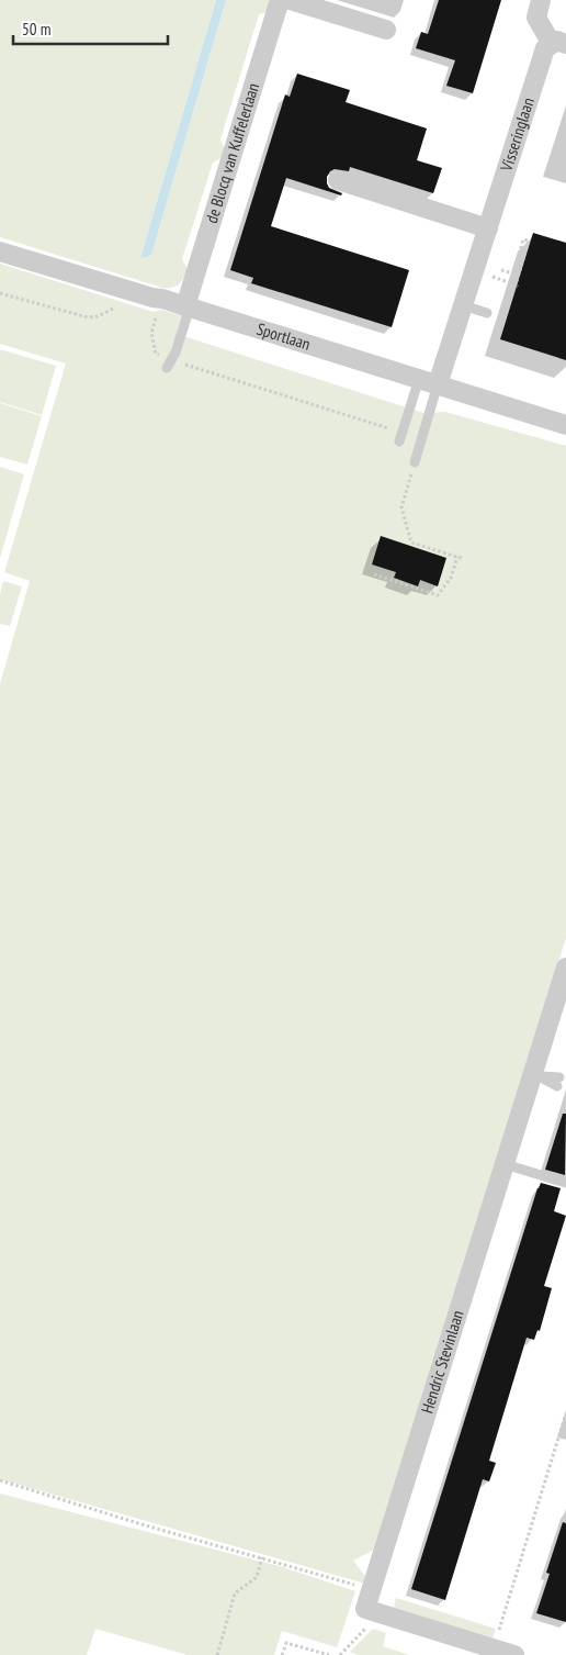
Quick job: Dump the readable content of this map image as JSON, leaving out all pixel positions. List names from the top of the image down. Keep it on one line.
{"streets":{"street":["Visseringlaan","de Blocq van Kuffelerlaan","Sportlaan","Hendric Stevinlaan"]},"crossings":[["Visseringlaan","Sportlaan"],["de Blocq van Kuffelerlaan","Sportlaan"]],"scale_bar":"50 m"}
